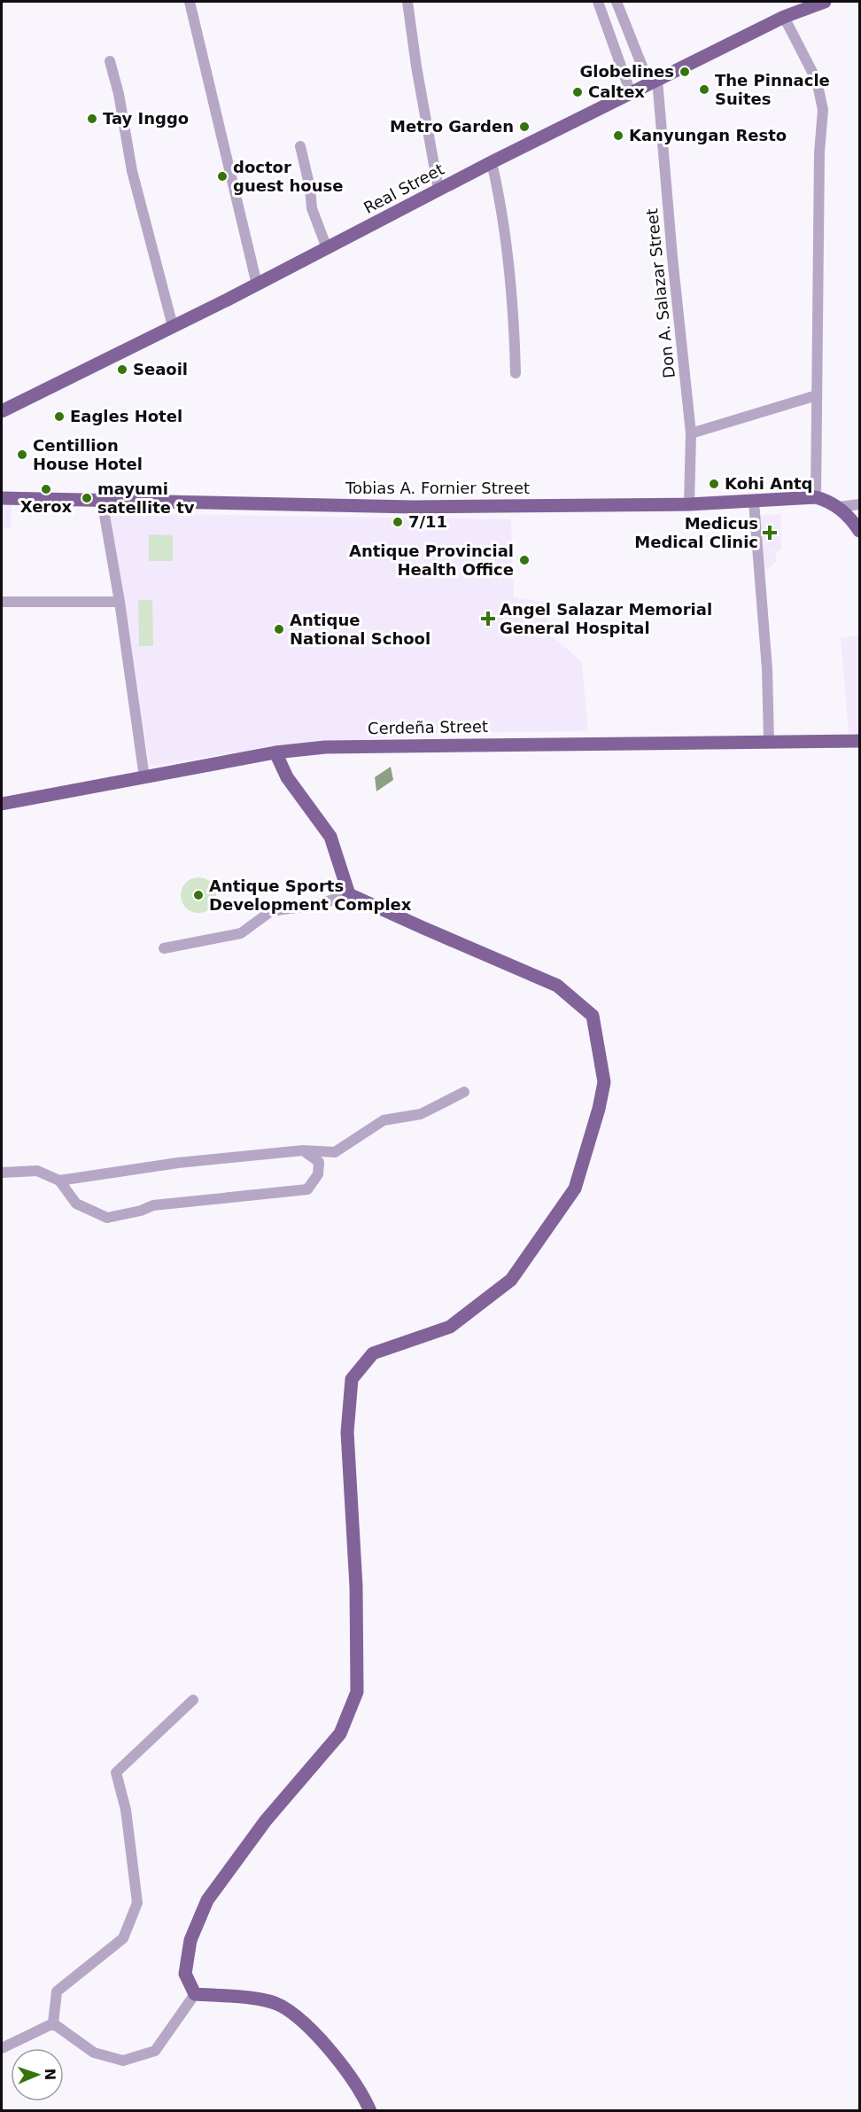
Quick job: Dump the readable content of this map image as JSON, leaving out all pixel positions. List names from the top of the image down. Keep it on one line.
{"streets":{"main road":["Real Street","Tobias A. Fornier Street","Cerdeña Street"],"street":["Don A. Salazar Street"]},"crossings":[["Real Street","Don A. Salazar Street"],["Don A. Salazar Street","Tobias A. Fornier Street"]],"places":{"other":["Globelines","The Pinnacle Suites","Caltex","Tay Inggo","Metro Garden","Kanyungan Resto","doctor guest house","Seaoil","Eagles Hotel","Centillion House Hotel","Kohi Antq","Xerox","mayumi satellite tv","7/11","Antique Provincial Health Office","Antique National School","Antique Sports Development Complex"],"health":["Medicus Medical Clinic","Angel Salazar Memorial General Hospital"]},"north":"right"}
